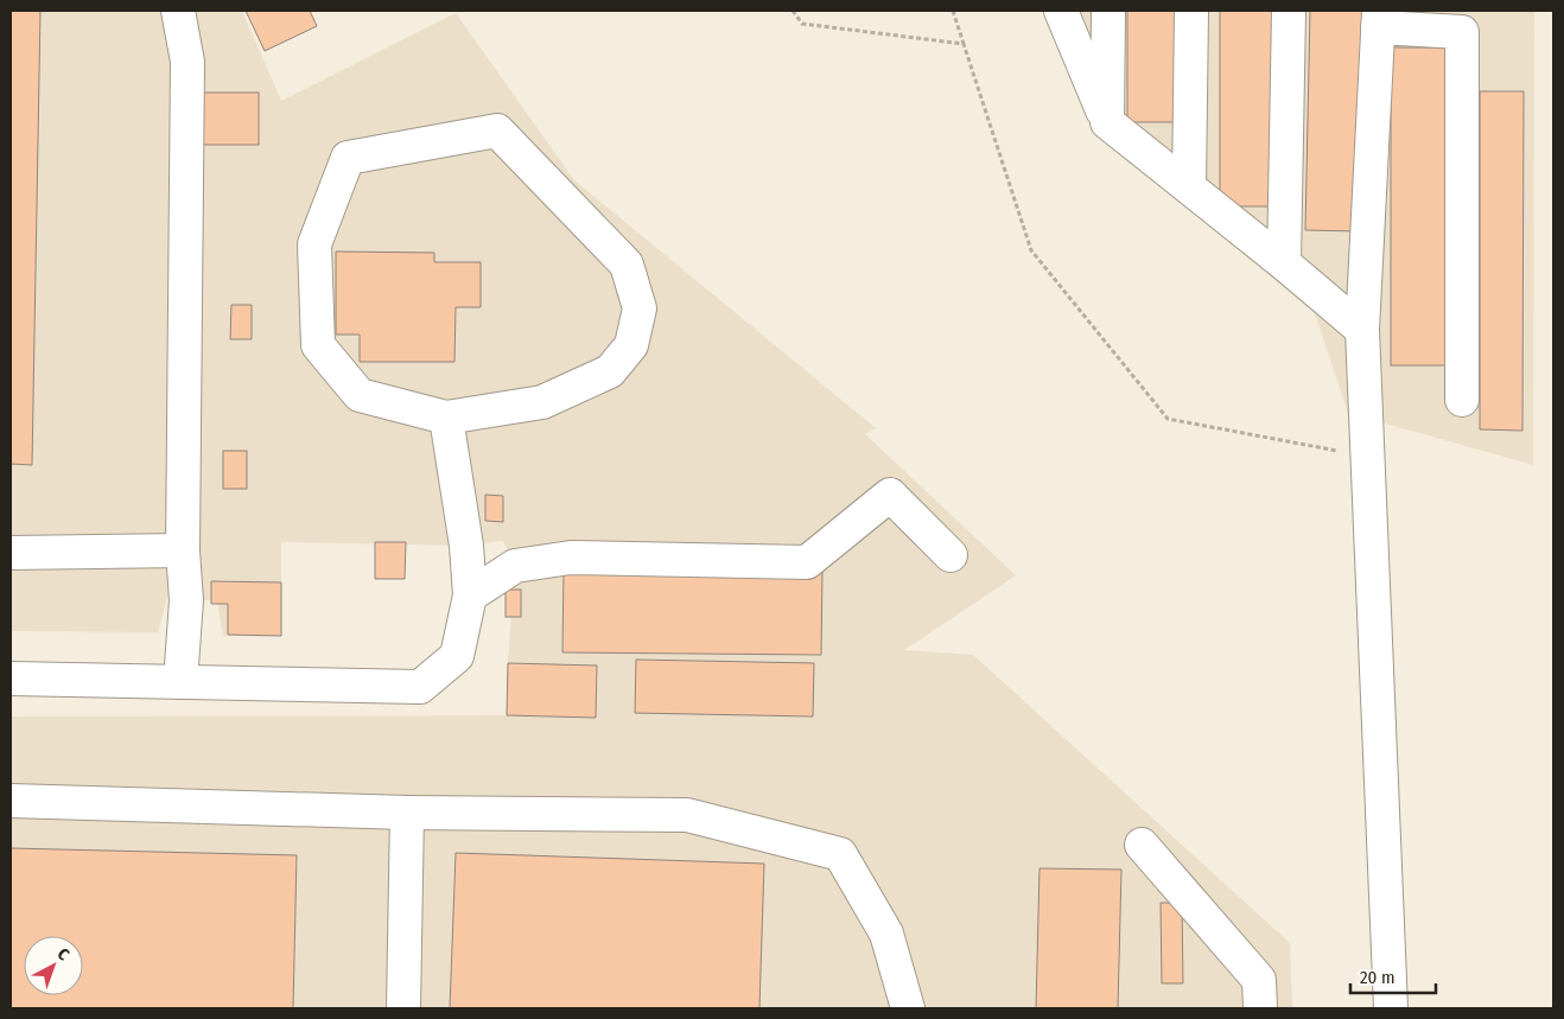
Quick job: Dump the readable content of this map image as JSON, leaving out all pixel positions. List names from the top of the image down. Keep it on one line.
{"scale_bar":"20 m","north":"top right"}
